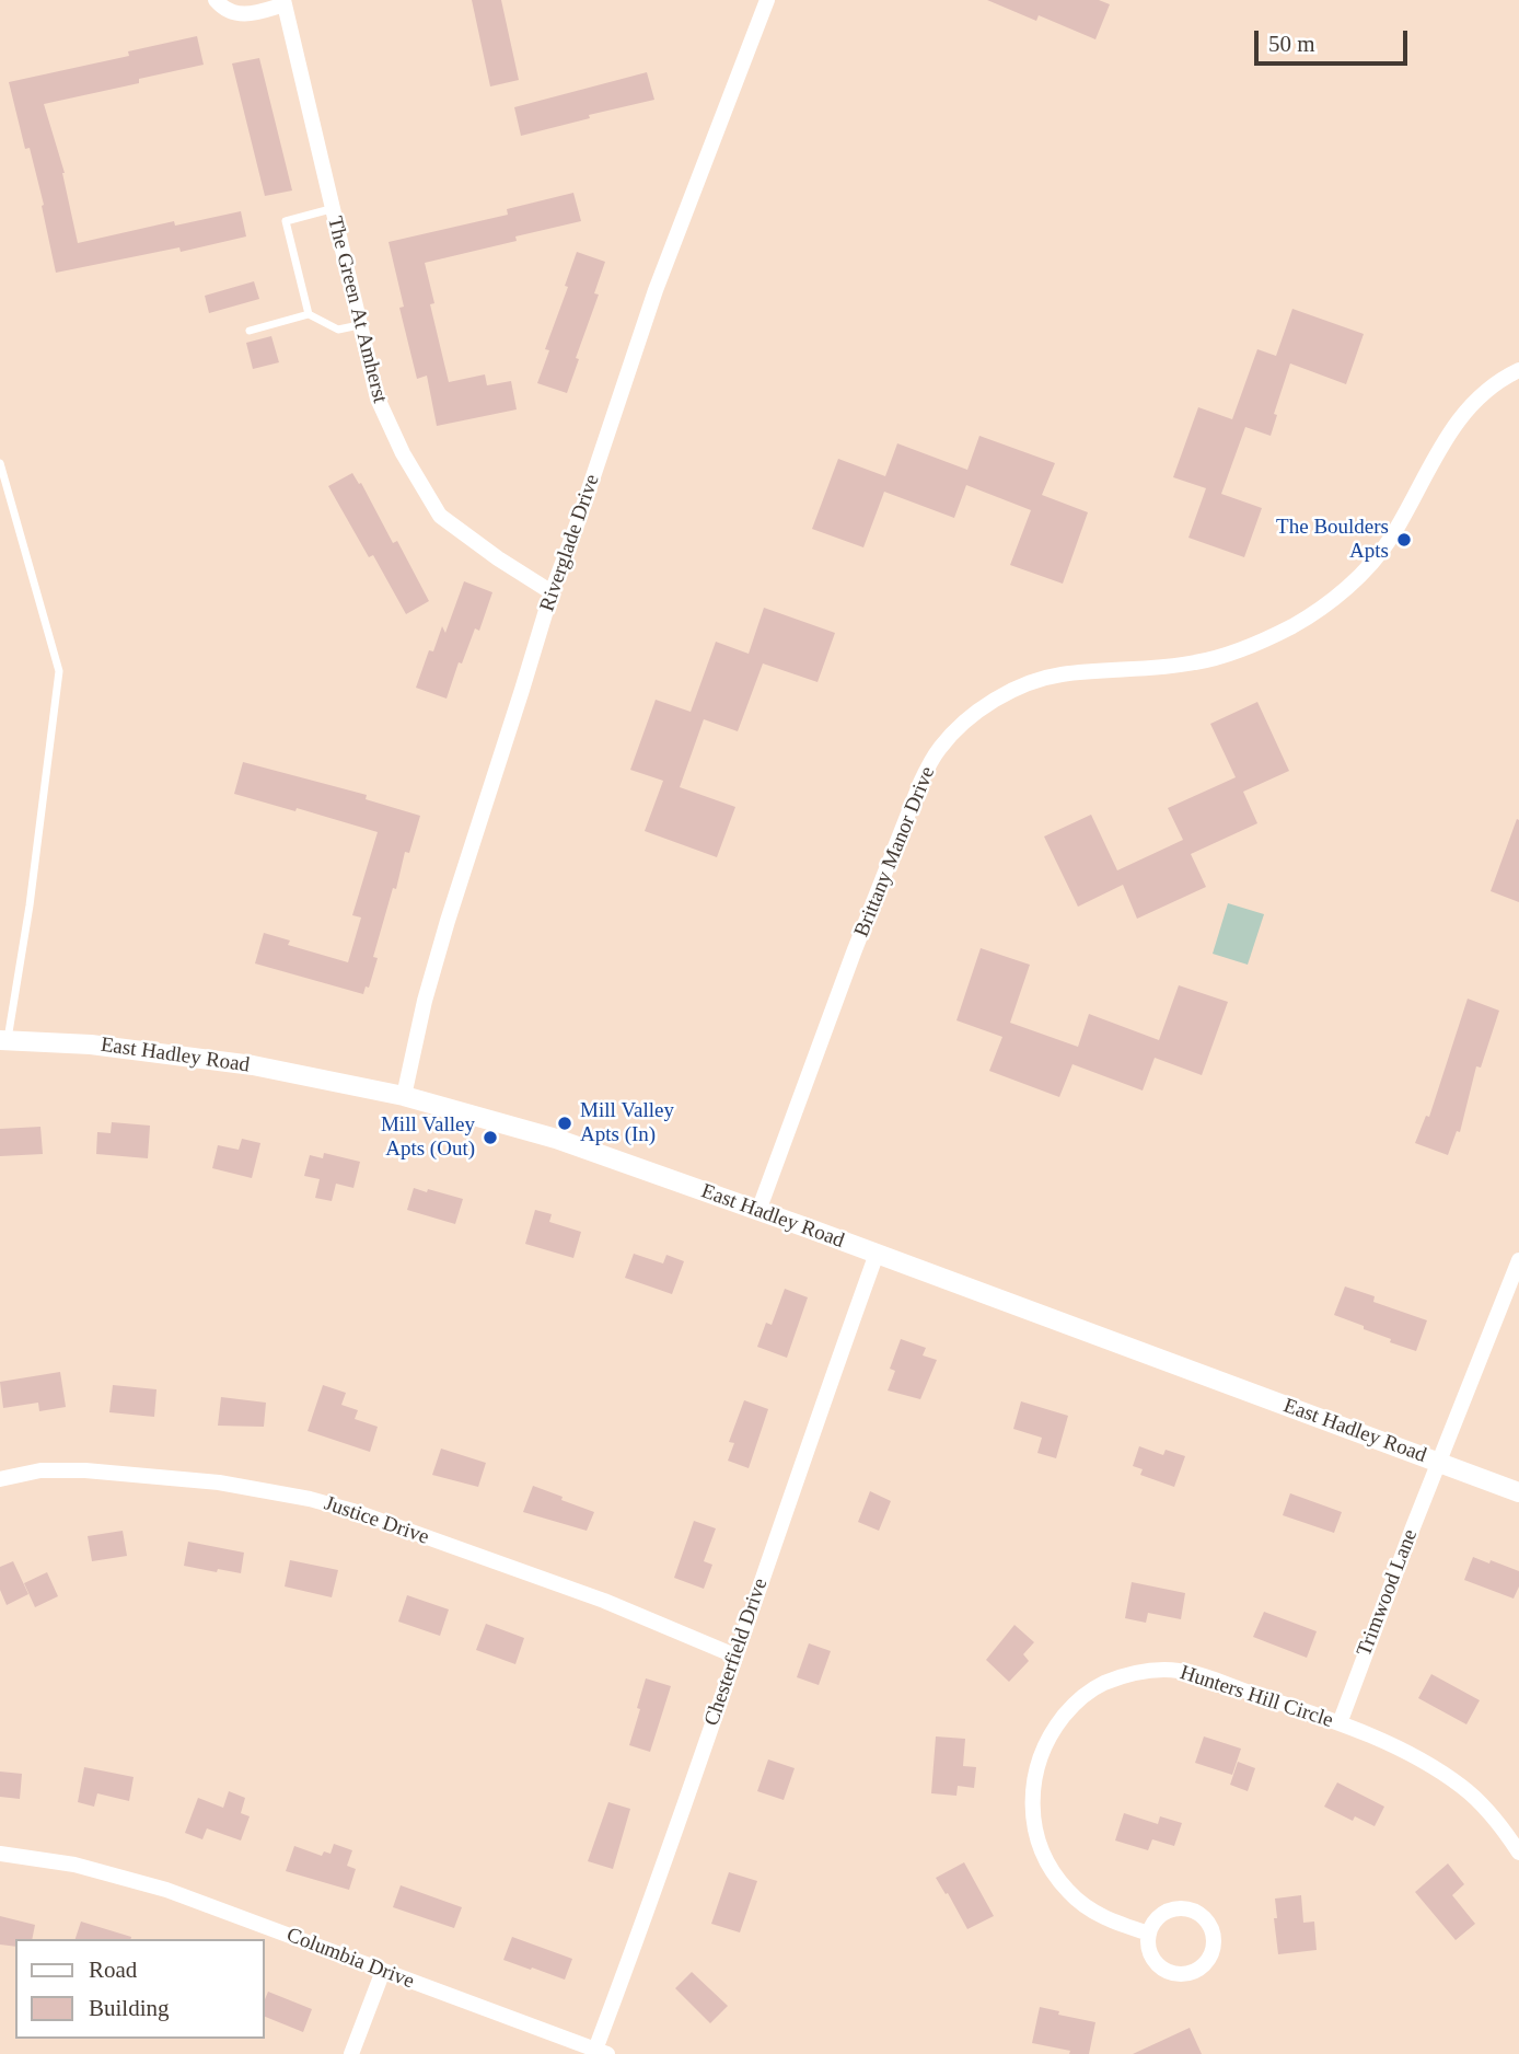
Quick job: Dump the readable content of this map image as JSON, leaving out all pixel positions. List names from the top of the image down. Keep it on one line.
{"streets":{"street":["The Green At Amherst","Riverglade Drive","Brittany Manor Drive","East Hadley Road","Justice Drive","Trimwood Lane","Chesterfield Drive","Hunters Hill Circle","Columbia Drive"]},"crossings":[["The Green At Amherst","Riverglade Drive"],["Riverglade Drive","East Hadley Road"],["Brittany Manor Drive","East Hadley Road"],["East Hadley Road","Trimwood Lane"],["East Hadley Road","Chesterfield Drive"],["Justice Drive","Chesterfield Drive"],["Trimwood Lane","Hunters Hill Circle"],["Chesterfield Drive","Columbia Drive"]],"places":["The Boulders Apts","Mill Valley Apts (In)","Mill Valley Apts (Out)"],"legend":["Road","Building"],"scale_bar":"50 m"}
